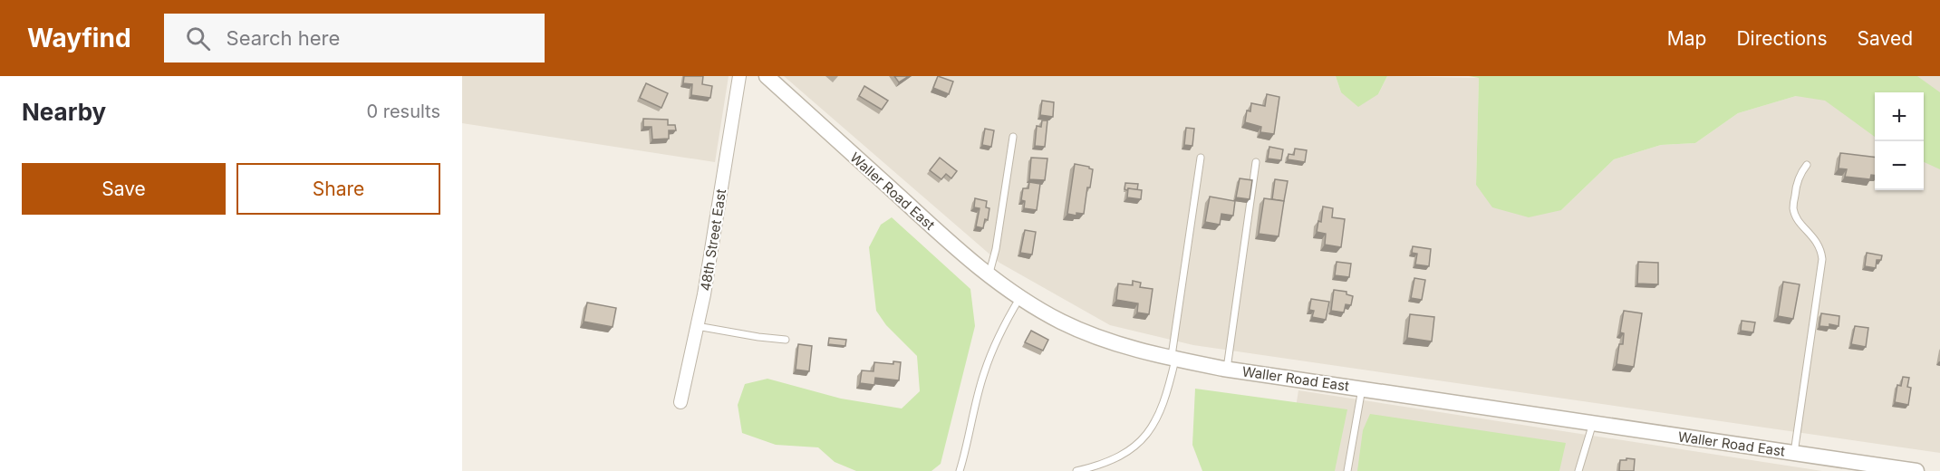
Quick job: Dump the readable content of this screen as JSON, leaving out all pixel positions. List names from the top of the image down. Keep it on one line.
{"streets":{"street":["Waller Road East","48th Street East"]},"page":{"header":"Wayfind","search":"Search here","nav":["Map","Directions","Saved"],"heading":["Nearby","0 results"],"map_buttons":["+","−"],"buttons":["Save","Share"]}}
